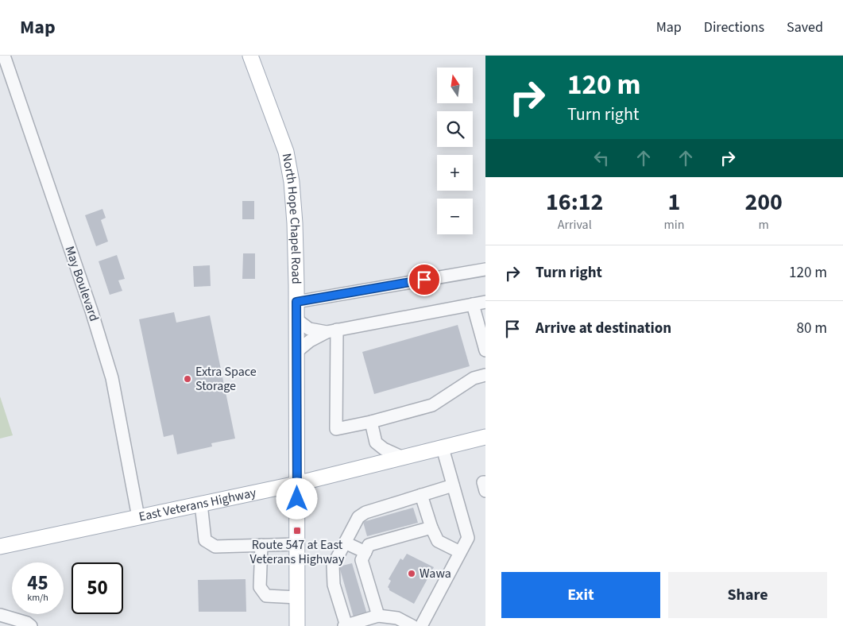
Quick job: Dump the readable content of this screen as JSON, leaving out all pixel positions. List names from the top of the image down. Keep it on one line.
{"streets":{"main road":["North Hope Chapel Road","East Veterans Highway"],"street":["May Boulevard"]},"crossings":[["North Hope Chapel Road","East Veterans Highway"],["May Boulevard","East Veterans Highway"]],"places":{"other":["Extra Space Storage","Wawa"],"transit":["Route 547 at East Veterans Highway"]},"north":"top","page":{"header":"Map","nav":["Map","Directions","Saved"],"turn":["120 m","Turn right"],"map_buttons":["+","−"],"eta":["16:12","Arrival","1","min","200","m"],"list":[{"name":"Turn right","value":"120 m"},{"name":"Arrive at destination","value":"80 m"}],"speed":"45 km/h","limit":"50","buttons":["Exit","Share"]}}
